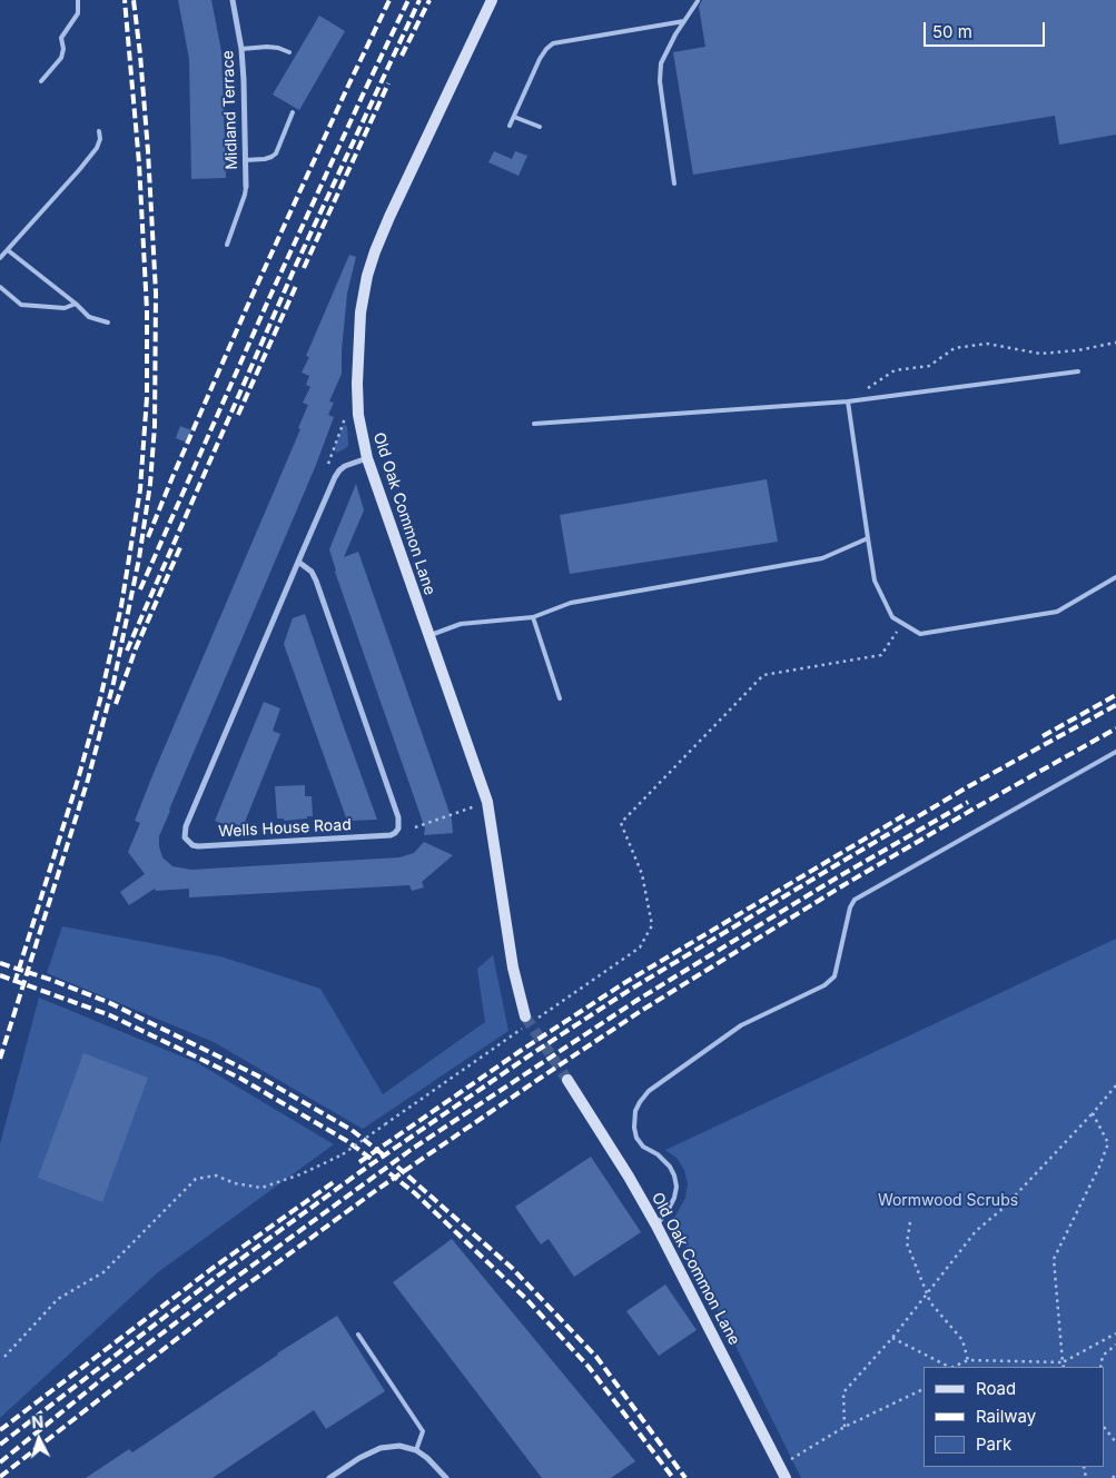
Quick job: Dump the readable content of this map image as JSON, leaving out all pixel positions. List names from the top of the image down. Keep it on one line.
{"streets":{"street":["Midland Terrace","Old Oak Common Lane","Wells House Road"]},"crossings":[["Old Oak Common Lane","Wells House Road"]],"parks":["Wormwood Scrubs"],"legend":["Road","Railway","Park"],"scale_bar":"50 m","north":"top"}
